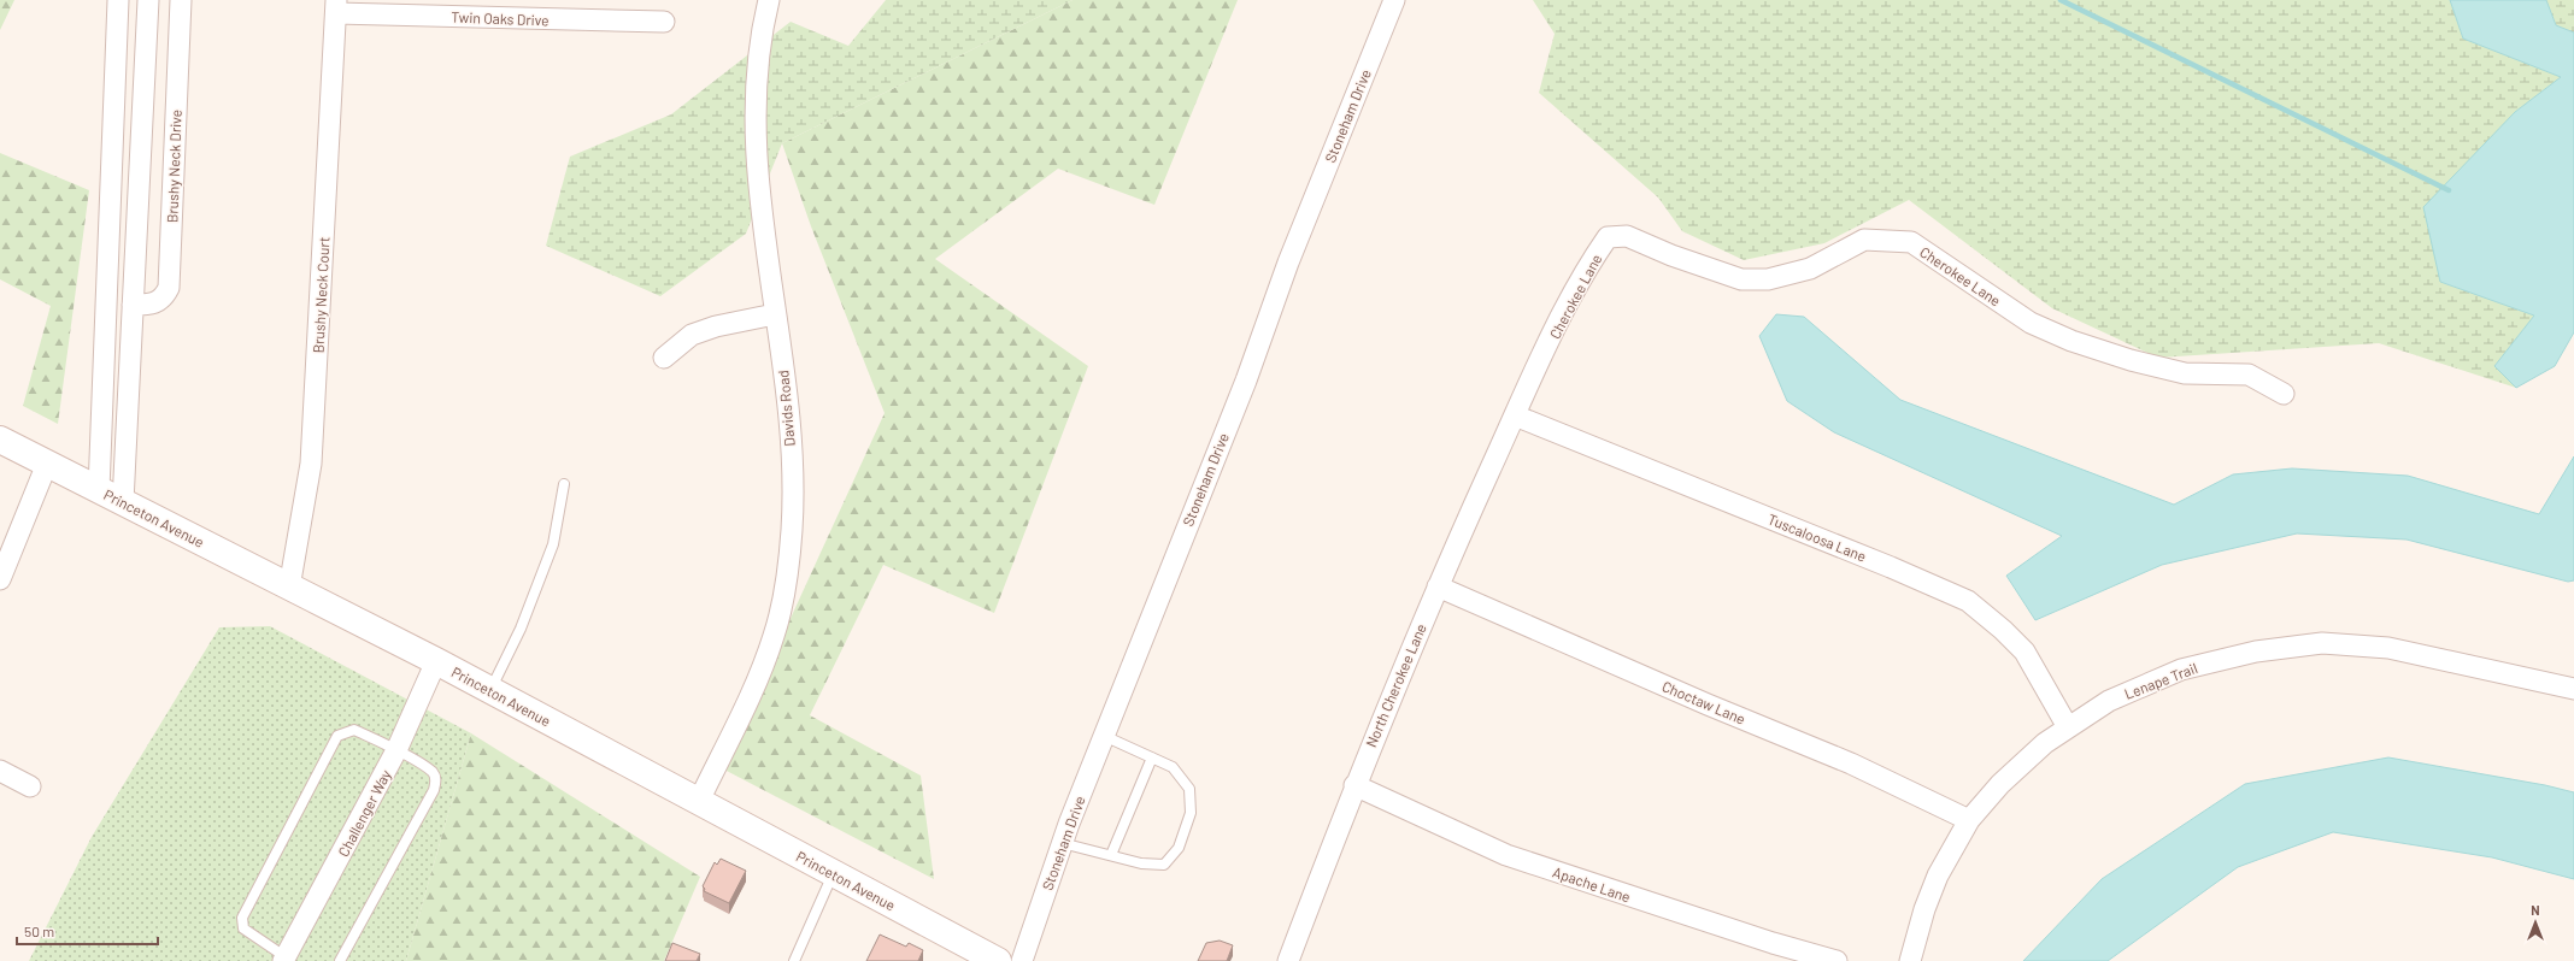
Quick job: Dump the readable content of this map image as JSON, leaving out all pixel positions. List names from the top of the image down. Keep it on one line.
{"streets":{"main road":["Princeton Avenue"],"street":["Twin Oaks Drive","Stoneham Drive","Brushy Neck Drive","Cherokee Lane","Brushy Neck Court","Davids Road","Tuscaloosa Lane","Lenape Trail","North Cherokee Lane","Choctaw Lane","Challenger Way","Apache Lane"]},"crossings":[["Twin Oaks Drive","Brushy Neck Court"],["Cherokee Lane","Tuscaloosa Lane"],["Cherokee Lane","North Cherokee Lane"],["Brushy Neck Court","Princeton Avenue"],["Davids Road","Princeton Avenue"],["Princeton Avenue","Challenger Way"],["Tuscaloosa Lane","Lenape Trail"],["Tuscaloosa Lane","North Cherokee Lane"],["Lenape Trail","Choctaw Lane"],["North Cherokee Lane","Choctaw Lane"],["North Cherokee Lane","Apache Lane"]],"scale_bar":"50 m","north":"top"}
